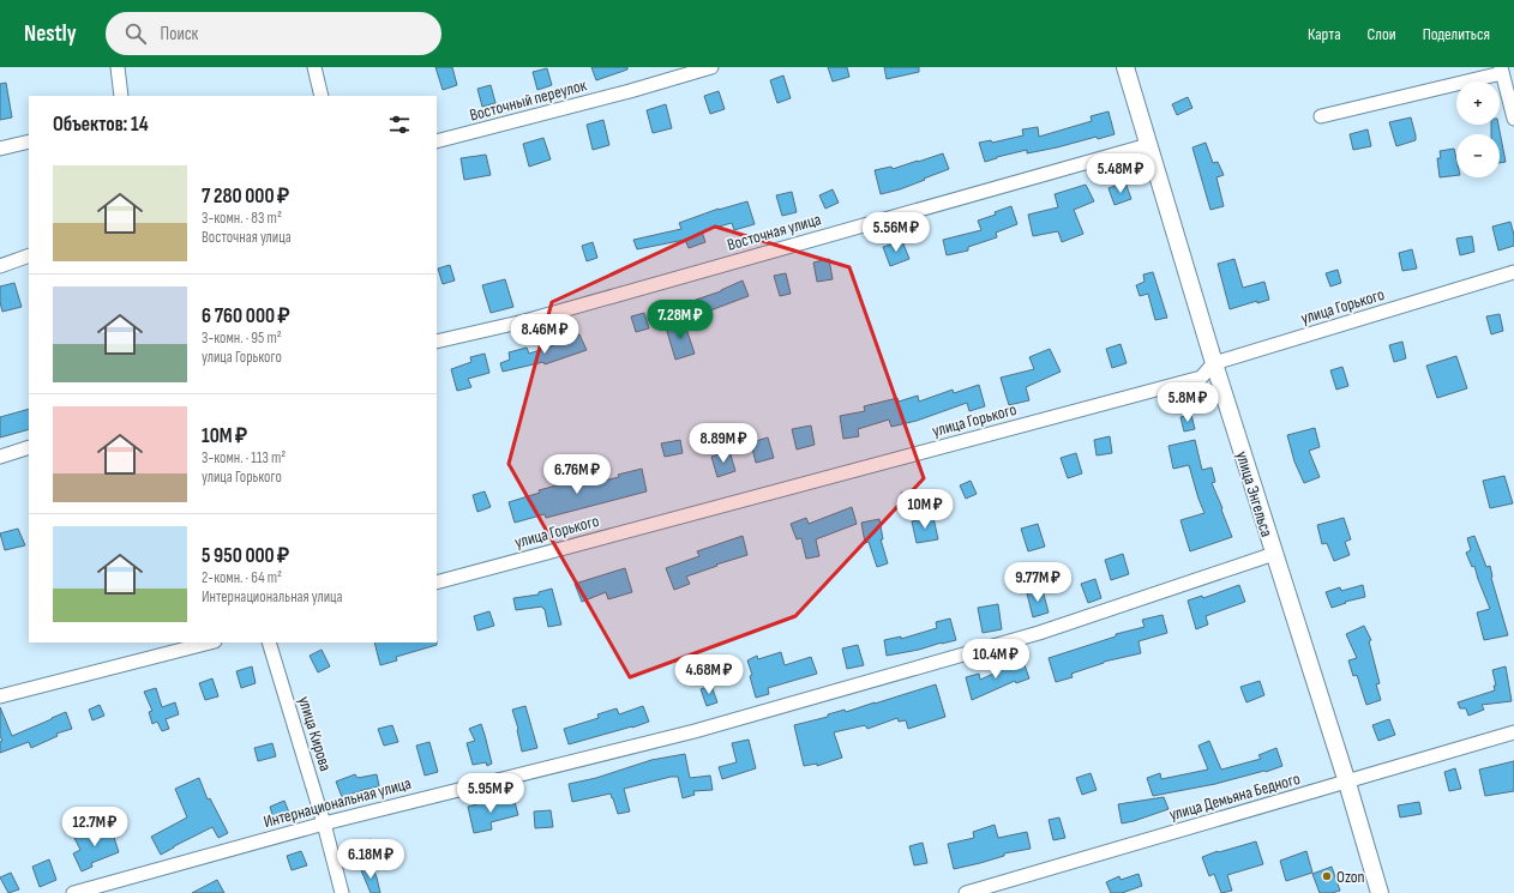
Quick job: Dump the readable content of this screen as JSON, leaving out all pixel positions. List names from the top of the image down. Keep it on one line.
{"streets":{"street":["Восточный переулок","Восточная улица","улица Горького","улица Энгельса","улица Кирова","улица Демьяна Бедного","Интернациональная улица"]},"crossings":[["Восточная улица","улица Энгельса"],["улица Горького","улица Энгельса"],["улица Энгельса","улица Демьяна Бедного"],["улица Энгельса","Интернациональная улица"],["улица Кирова","Интернациональная улица"]],"places":["Ozon"],"page":{"header":"Nestly","search":"Поиск","nav":["Карта","Слои","Поделиться"],"map_buttons":["+","−"],"heading":"Объектов: 14","price":["5.48M ₽","5.56M ₽","7.28M ₽","8.46M ₽","5.8M ₽","8.89M ₽","6.76M ₽","10M ₽","9.77M ₽","10.4M ₽","4.68M ₽","5.95M ₽","12.7M ₽","6.18M ₽"],"list":[{"name":"7 280 000 ₽","note":"3-комн. · 83 m² · Восточная улица"},{"name":"6 760 000 ₽","note":"3-комн. · 95 m² · улица Горького"},{"name":"10M ₽","note":"3-комн. · 113 m² · улица Горького"},{"name":"5 950 000 ₽","note":"2-комн. · 64 m² · Интернациональная улица"}]}}
